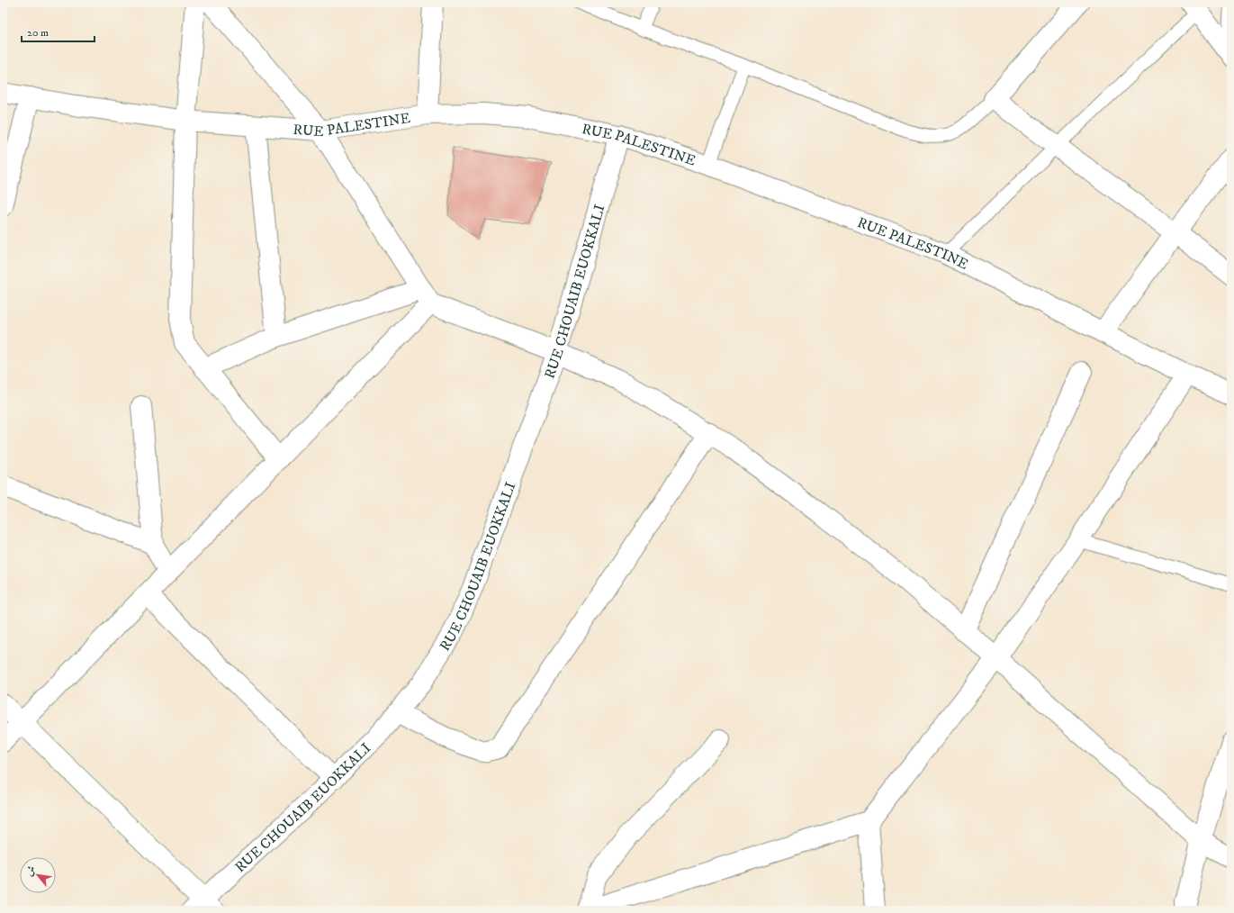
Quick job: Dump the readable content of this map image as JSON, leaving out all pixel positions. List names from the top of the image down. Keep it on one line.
{"streets":{"street":["RUE PALESTINE","RUE CHOUAIB EUOKKALI"]},"crossings":[["RUE PALESTINE","RUE CHOUAIB EUOKKALI"]],"scale_bar":"20 m","north":"top left"}
